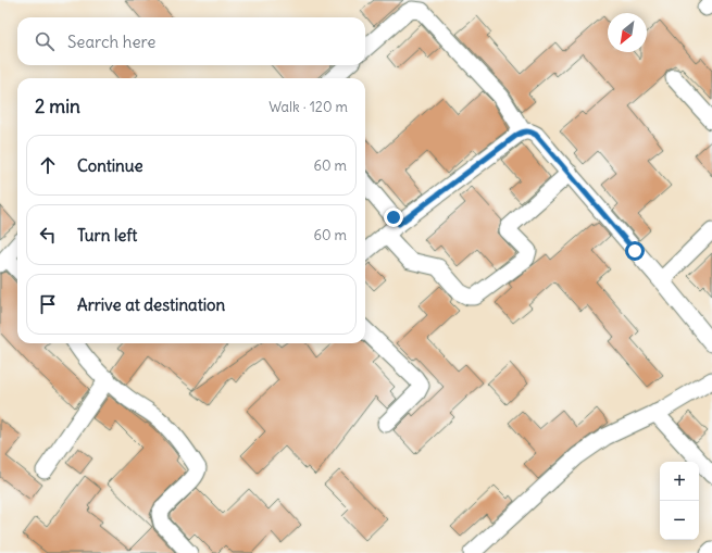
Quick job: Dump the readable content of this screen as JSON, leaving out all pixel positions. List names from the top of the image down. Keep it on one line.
{"north":"bottom left","page":{"search":"Search here","heading":["2 min","Walk · 120 m"],"list":[["Continue","60 m"],["Turn left","60 m"],"Arrive at destination"],"map_buttons":["+","−"]}}
